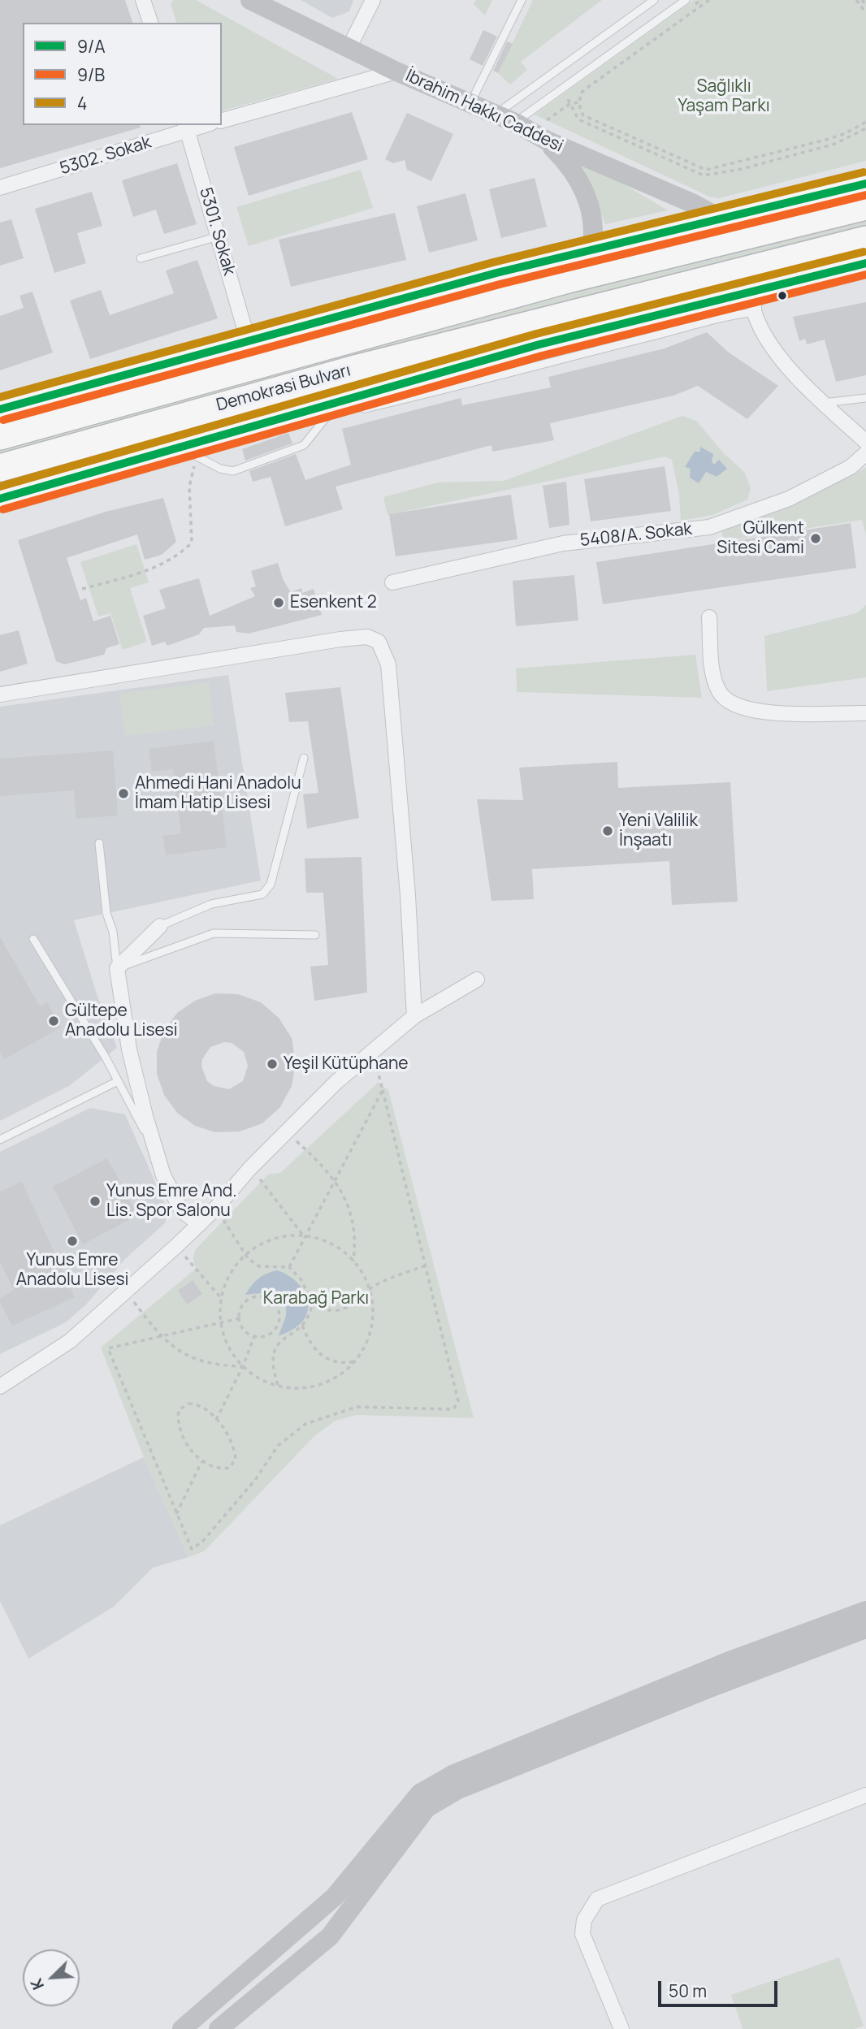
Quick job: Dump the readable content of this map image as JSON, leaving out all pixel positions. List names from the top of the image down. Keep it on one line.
{"streets":{"highway":["Demokrasi Bulvarı"],"street":["İbrahim Hakkı Caddesi","5302. Sokak","5301. Sokak","5408/A. Sokak"]},"crossings":[["5302. Sokak","5301. Sokak"]],"parks":["Sağlıklı Yaşam Parkı","Karabağ Parkı"],"places":["Gülkent Sitesi Cami","Esenkent 2","Ahmedi Hani Anadolu İmam Hatip Lisesi","Yeni Valilik İnşaatı","Gültepe Anadolu Lisesi","Yeşil Kütüphane","Yunus Emre And. Lis. Spor Salonu","Yunus Emre Anadolu Lisesi"],"lines":["transit line 4","transit line 9/A","transit line 9/B"],"legend":["9/A","9/B","4"],"scale_bar":"50 m","north":"bottom left"}
